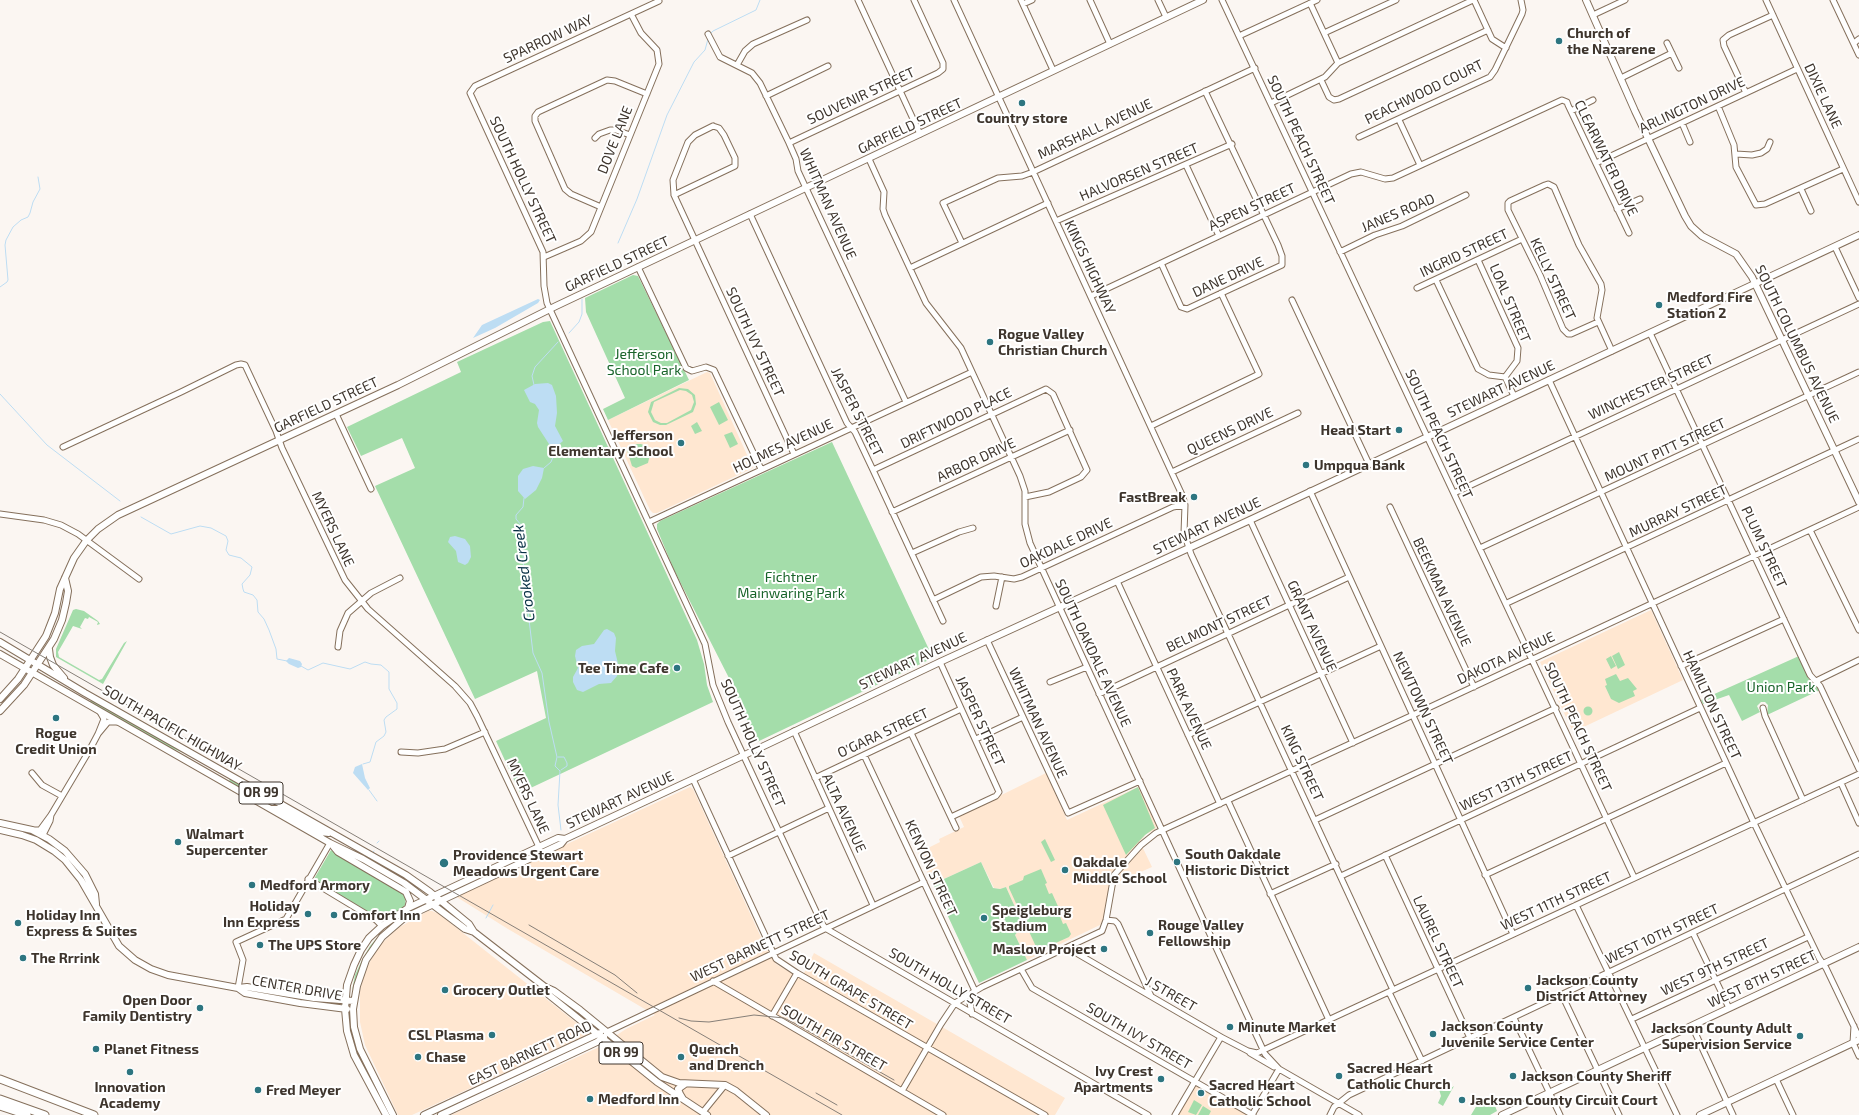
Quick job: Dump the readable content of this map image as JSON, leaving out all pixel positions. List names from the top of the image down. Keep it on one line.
{"streets":{"main road":["GARFIELD STREET","SOUTH COLUMBUS AVENUE","STEWART AVENUE","SOUTH PACIFIC HIGHWAY","OR 99","WEST 8TH STREET","CENTER DRIVE","EAST BARNETT ROAD"],"street":["SPARROW WAY","PEACHWOOD COURT","SOUVENIR STREET","DIXIE LANE","ARLINGTON DRIVE","MARSHALL AVENUE","DOVE LANE","SOUTH PEACH STREET","CLEARWATER DRIVE","HALVORSEN STREET","SOUTH HOLLY STREET","WHITMAN AVENUE","ASPEN STREET","JANES ROAD","INGRID STREET","KINGS HIGHWAY","DANE DRIVE","KELLY STREET","LOAL STREET","SOUTH IVY STREET","WINCHESTER STREET","JASPER STREET","DRIFTWOOD PLACE","QUEENS DRIVE","HOLMES AVENUE","MOUNT PITT STREET","ARBOR DRIVE","MURRAY STREET","MYERS LANE","OAKDALE DRIVE","PLUM STREET","BEEKMAN AVENUE","BELMONT STREET","GRANT AVENUE","SOUTH OAKDALE AVENUE","DAKOTA AVENUE","HAMILTON STREET","NEWTOWN STREET","PARK AVENUE","O'GARA STREET","KING STREET","WEST 13TH STREET","ALTA AVENUE","KENYON STREET","WEST 11TH STREET","WEST 10TH STREET","LAUREL STREET","WEST BARNETT STREET","WEST 9TH STREET","SOUTH GRAPE STREET","J STREET","SOUTH FIR STREET"]},"crossings":[["SPARROW WAY","DOVE LANE"],["SPARROW WAY","SOUTH HOLLY STREET"],["SOUVENIR STREET","WHITMAN AVENUE"],["DIXIE LANE","ARLINGTON DRIVE"],["ARLINGTON DRIVE","CLEARWATER DRIVE"],["ARLINGTON DRIVE","SOUTH COLUMBUS AVENUE"],["GARFIELD STREET","SOUTH HOLLY STREET"],["GARFIELD STREET","WHITMAN AVENUE"],["GARFIELD STREET","KINGS HIGHWAY"],["GARFIELD STREET","SOUTH IVY STREET"],["GARFIELD STREET","JASPER STREET"],["GARFIELD STREET","MYERS LANE"],["GARFIELD STREET","SOUTH OAKDALE AVENUE"],["GARFIELD STREET","SOUTH PACIFIC HIGHWAY"],["MARSHALL AVENUE","SOUTH PEACH STREET"],["MARSHALL AVENUE","KINGS HIGHWAY"],["DOVE LANE","SOUTH HOLLY STREET"],["SOUTH PEACH STREET","ASPEN STREET"],["SOUTH PEACH STREET","JANES ROAD"],["SOUTH PEACH STREET","WINCHESTER STREET"],["SOUTH PEACH STREET","STEWART AVENUE"],["SOUTH PEACH STREET","MOUNT PITT STREET"],["SOUTH PEACH STREET","MURRAY STREET"],["SOUTH PEACH STREET","DAKOTA AVENUE"],["SOUTH PEACH STREET","WEST 13TH STREET"],["SOUTH PEACH STREET","WEST 11TH STREET"],["CLEARWATER DRIVE","ASPEN STREET"],["HALVORSEN STREET","KINGS HIGHWAY"],["SOUTH HOLLY STREET","STEWART AVENUE"],["SOUTH HOLLY STREET","HOLMES AVENUE"],["SOUTH HOLLY STREET","WEST BARNETT STREET"],["WHITMAN AVENUE","STEWART AVENUE"],["WHITMAN AVENUE","HOLMES AVENUE"],["WHITMAN AVENUE","SOUTH OAKDALE AVENUE"],["ASPEN STREET","KINGS HIGHWAY"],["ASPEN STREET","DANE DRIVE"],["INGRID STREET","KELLY STREET"],["INGRID STREET","LOAL STREET"],["KINGS HIGHWAY","STEWART AVENUE"],["KINGS HIGHWAY","QUEENS DRIVE"],["KINGS HIGHWAY","OAKDALE DRIVE"],["KINGS HIGHWAY","KING STREET"],["SOUTH IVY STREET","HOLMES AVENUE"],["SOUTH COLUMBUS AVENUE","WINCHESTER STREET"],["SOUTH COLUMBUS AVENUE","STEWART AVENUE"],["SOUTH COLUMBUS AVENUE","MOUNT PITT STREET"],["SOUTH COLUMBUS AVENUE","MURRAY STREET"],["WINCHESTER STREET","PLUM STREET"],["WINCHESTER STREET","HAMILTON STREET"],["STEWART AVENUE","JASPER STREET"],["STEWART AVENUE","MYERS LANE"],["STEWART AVENUE","PLUM STREET"],["STEWART AVENUE","GRANT AVENUE"],["STEWART AVENUE","SOUTH OAKDALE AVENUE"],["STEWART AVENUE","HAMILTON STREET"],["STEWART AVENUE","NEWTOWN STREET"],["STEWART AVENUE","PARK AVENUE"],["STEWART AVENUE","SOUTH PACIFIC HIGHWAY"],["STEWART AVENUE","KING STREET"],["STEWART AVENUE","OR 99"],["STEWART AVENUE","ALTA AVENUE"],["STEWART AVENUE","CENTER DRIVE"],["STEWART AVENUE","SOUTH GRAPE STREET"],["JASPER STREET","DRIFTWOOD PLACE"],["JASPER STREET","HOLMES AVENUE"],["JASPER STREET","ARBOR DRIVE"],["JASPER STREET","OAKDALE DRIVE"],["JASPER STREET","O'GARA STREET"],["DRIFTWOOD PLACE","ARBOR DRIVE"],["DRIFTWOOD PLACE","SOUTH OAKDALE AVENUE"],["HOLMES AVENUE","SOUTH OAKDALE AVENUE"],["MOUNT PITT STREET","PLUM STREET"],["MOUNT PITT STREET","HAMILTON STREET"],["ARBOR DRIVE","SOUTH OAKDALE AVENUE"],["MURRAY STREET","PLUM STREET"],["MURRAY STREET","HAMILTON STREET"],["OAKDALE DRIVE","SOUTH OAKDALE AVENUE"],["PLUM STREET","DAKOTA AVENUE"],["BEEKMAN AVENUE","DAKOTA AVENUE"],["BELMONT STREET","GRANT AVENUE"],["BELMONT STREET","SOUTH OAKDALE AVENUE"],["BELMONT STREET","NEWTOWN STREET"],["BELMONT STREET","PARK AVENUE"],["BELMONT STREET","KING STREET"],["GRANT AVENUE","DAKOTA AVENUE"],["SOUTH OAKDALE AVENUE","DAKOTA AVENUE"],["SOUTH OAKDALE AVENUE","WEST 11TH STREET"],["SOUTH OAKDALE AVENUE","WEST 10TH STREET"],["SOUTH OAKDALE AVENUE","J STREET"],["DAKOTA AVENUE","HAMILTON STREET"],["DAKOTA AVENUE","NEWTOWN STREET"],["DAKOTA AVENUE","PARK AVENUE"],["DAKOTA AVENUE","KING STREET"],["HAMILTON STREET","WEST 13TH STREET"],["HAMILTON STREET","WEST 11TH STREET"],["HAMILTON STREET","WEST 10TH STREET"],["HAMILTON STREET","WEST 9TH STREET"],["HAMILTON STREET","WEST 8TH STREET"],["NEWTOWN STREET","WEST 13TH STREET"],["NEWTOWN STREET","WEST 11TH STREET"],["SOUTH PACIFIC HIGHWAY","OR 99"],["O'GARA STREET","ALTA AVENUE"],["O'GARA STREET","KENYON STREET"],["KING STREET","WEST 13TH STREET"],["KING STREET","WEST 11TH STREET"],["KING STREET","WEST 10TH STREET"],["WEST 13TH STREET","LAUREL STREET"],["OR 99","WEST BARNETT STREET"],["OR 99","EAST BARNETT ROAD"],["ALTA AVENUE","WEST BARNETT STREET"],["KENYON STREET","WEST BARNETT STREET"],["WEST 11TH STREET","LAUREL STREET"],["WEST 10TH STREET","LAUREL STREET"],["WEST BARNETT STREET","SOUTH GRAPE STREET"],["WEST BARNETT STREET","SOUTH FIR STREET"],["WEST BARNETT STREET","EAST BARNETT ROAD"]],"water":["Crooked Creek"],"parks":["Jefferson School Park","Fichtner Mainwaring Park","Union Park"],"places":["Church of the Nazarene","Country store","Medford Fire Station 2","Rogue Valley Christian Church","Head Start","Jefferson Elementary School","Umpqua Bank","FastBreak","Tee Time Cafe","Rogue Credit Union","Walmart Supercenter","South Oakdale Historic District","Providence Stewart Meadows Urgent Care","Oakdale Middle School","Medford Armory","Holiday Inn Express","Comfort Inn","Speigleburg Stadium","Holiday Inn Express & Suites","Rouge Valley Fellowship","The UPS Store","Maslow Project","The Rrrink","Jackson County District Attorney","Grocery Outlet","Open Door Family Dentistry","Minute Market","Jackson County Juvenile Service Center","CSL Plasma","Jackson County Adult Supervision Service","Planet Fitness","Chase","Quench and Drench","Innovation Academy","Sacred Heart Catholic Church","Jackson County Sheriff","Ivy Crest Apartments","Fred Meyer","Sacred Heart Catholic School","Medford Inn","Jackson County Circuit Court"]}
